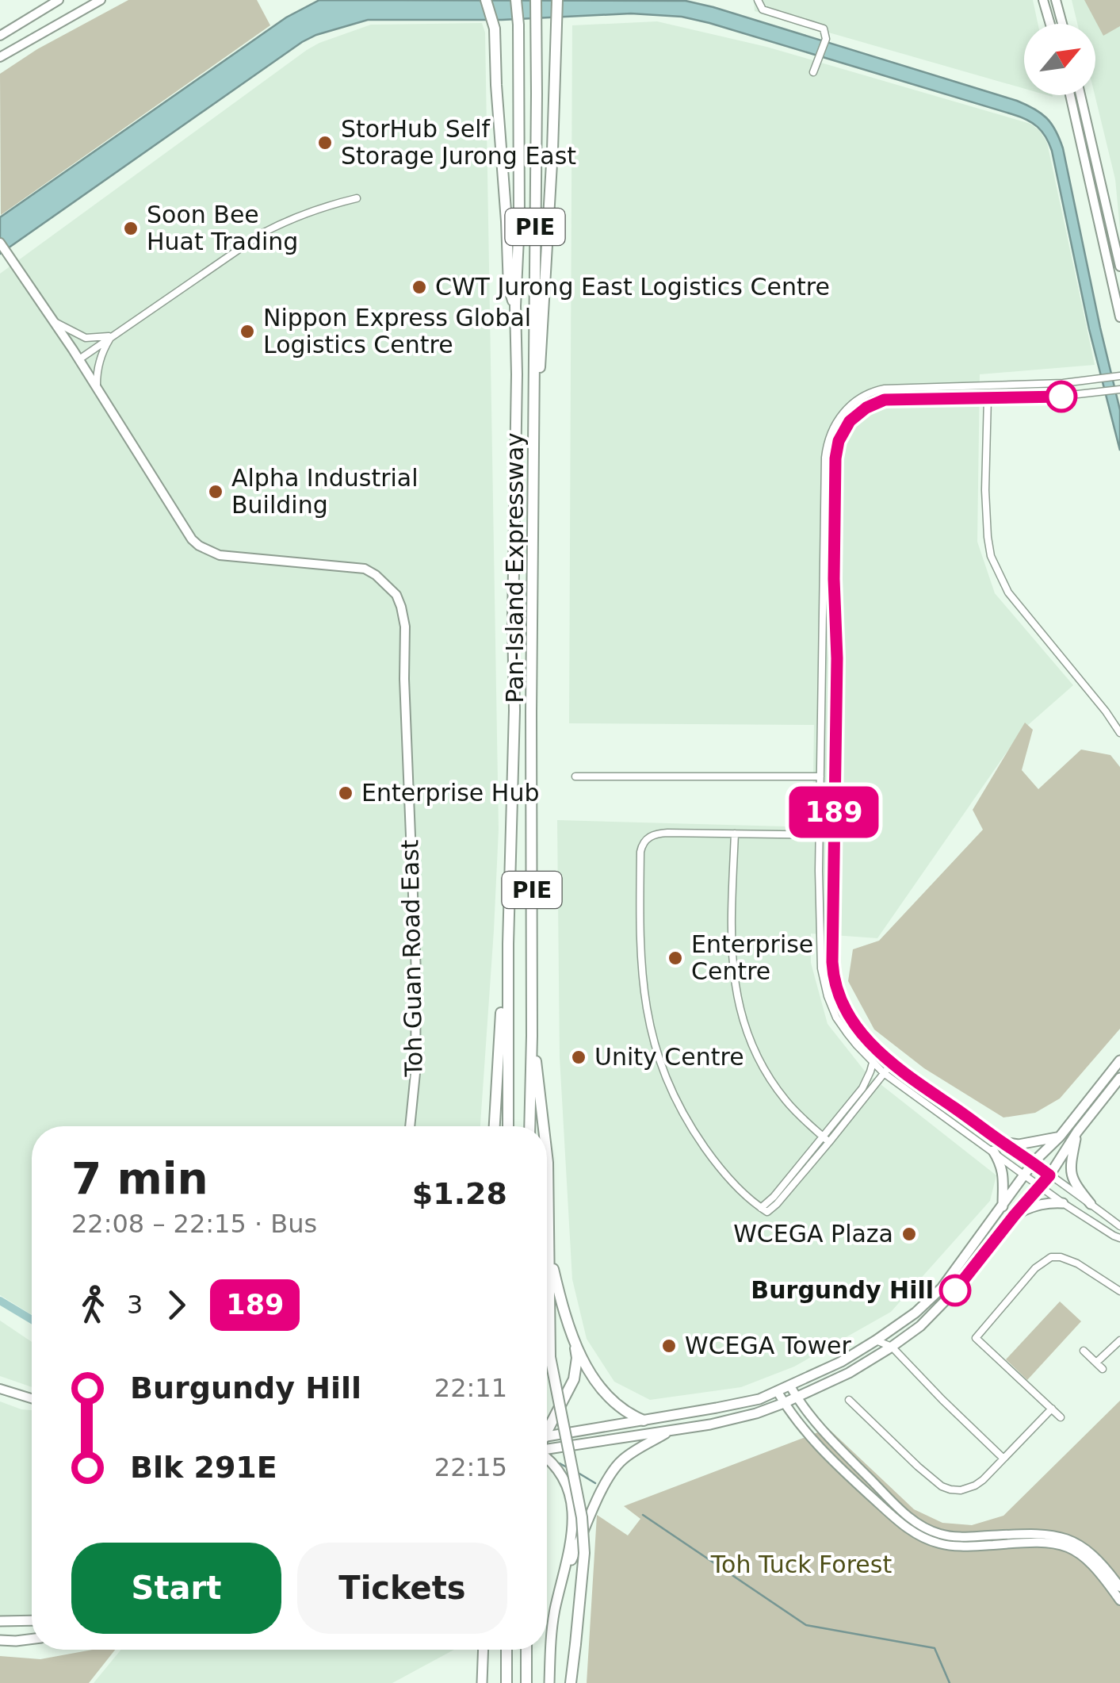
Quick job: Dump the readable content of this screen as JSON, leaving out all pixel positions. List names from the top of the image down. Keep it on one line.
{"streets":{"highway":["PIE","Pan-Island Expressway"],"street":["Toh Guan Road East"]},"parks":["Toh Tuck Forest"],"places":["StorHub Self Storage Jurong East","Soon Bee Huat Trading","CWT Jurong East Logistics Centre","Nippon Express Global Logistics Centre","Alpha Industrial Building","Enterprise Hub","Enterprise Centre","Unity Centre","WCEGA Plaza","Burgundy Hill","WCEGA Tower"],"lines":["bus line 189"],"north":"top right","page":{"on_map":"189","heading":["7 min","22:08 – 22:15 · Bus","$1.28"],"legs":["3","189"],"list":[{"name":"Burgundy Hill","value":"22:11"},{"name":"Blk 291E","value":"22:15"}],"buttons":["Start","Tickets"]}}
